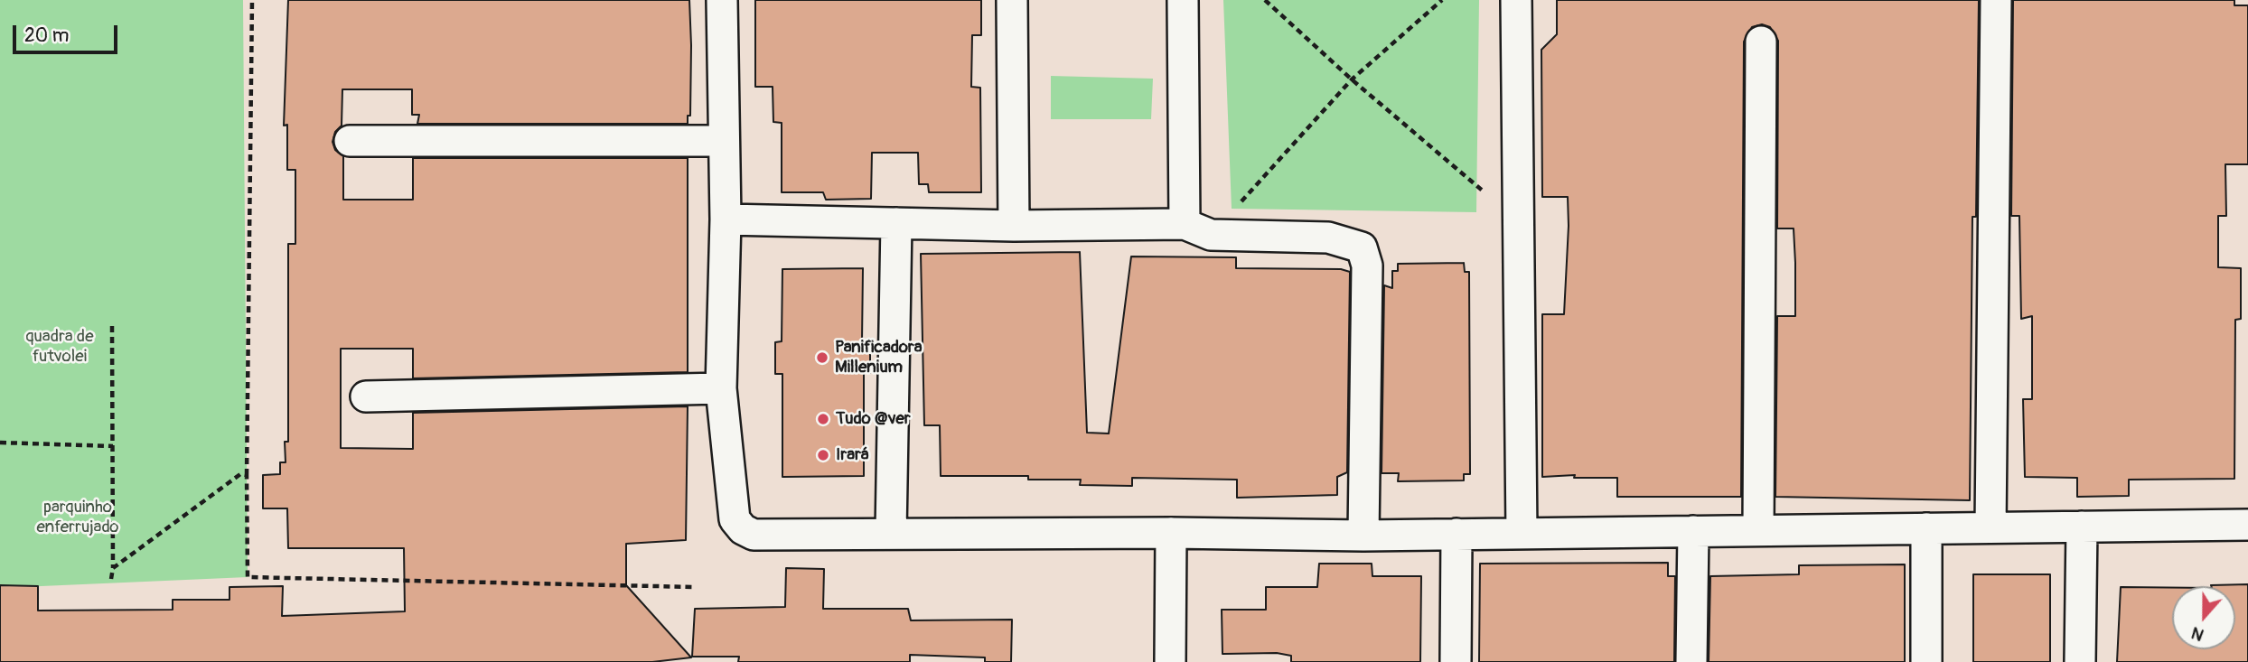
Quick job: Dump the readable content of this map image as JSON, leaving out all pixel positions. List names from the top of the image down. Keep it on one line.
{"parks":["quadra de futvolei","parquinho enferrujado"],"places":["Panificadora Millenium","Tudo @ver","Irará"],"scale_bar":"20 m","north":"bottom"}
